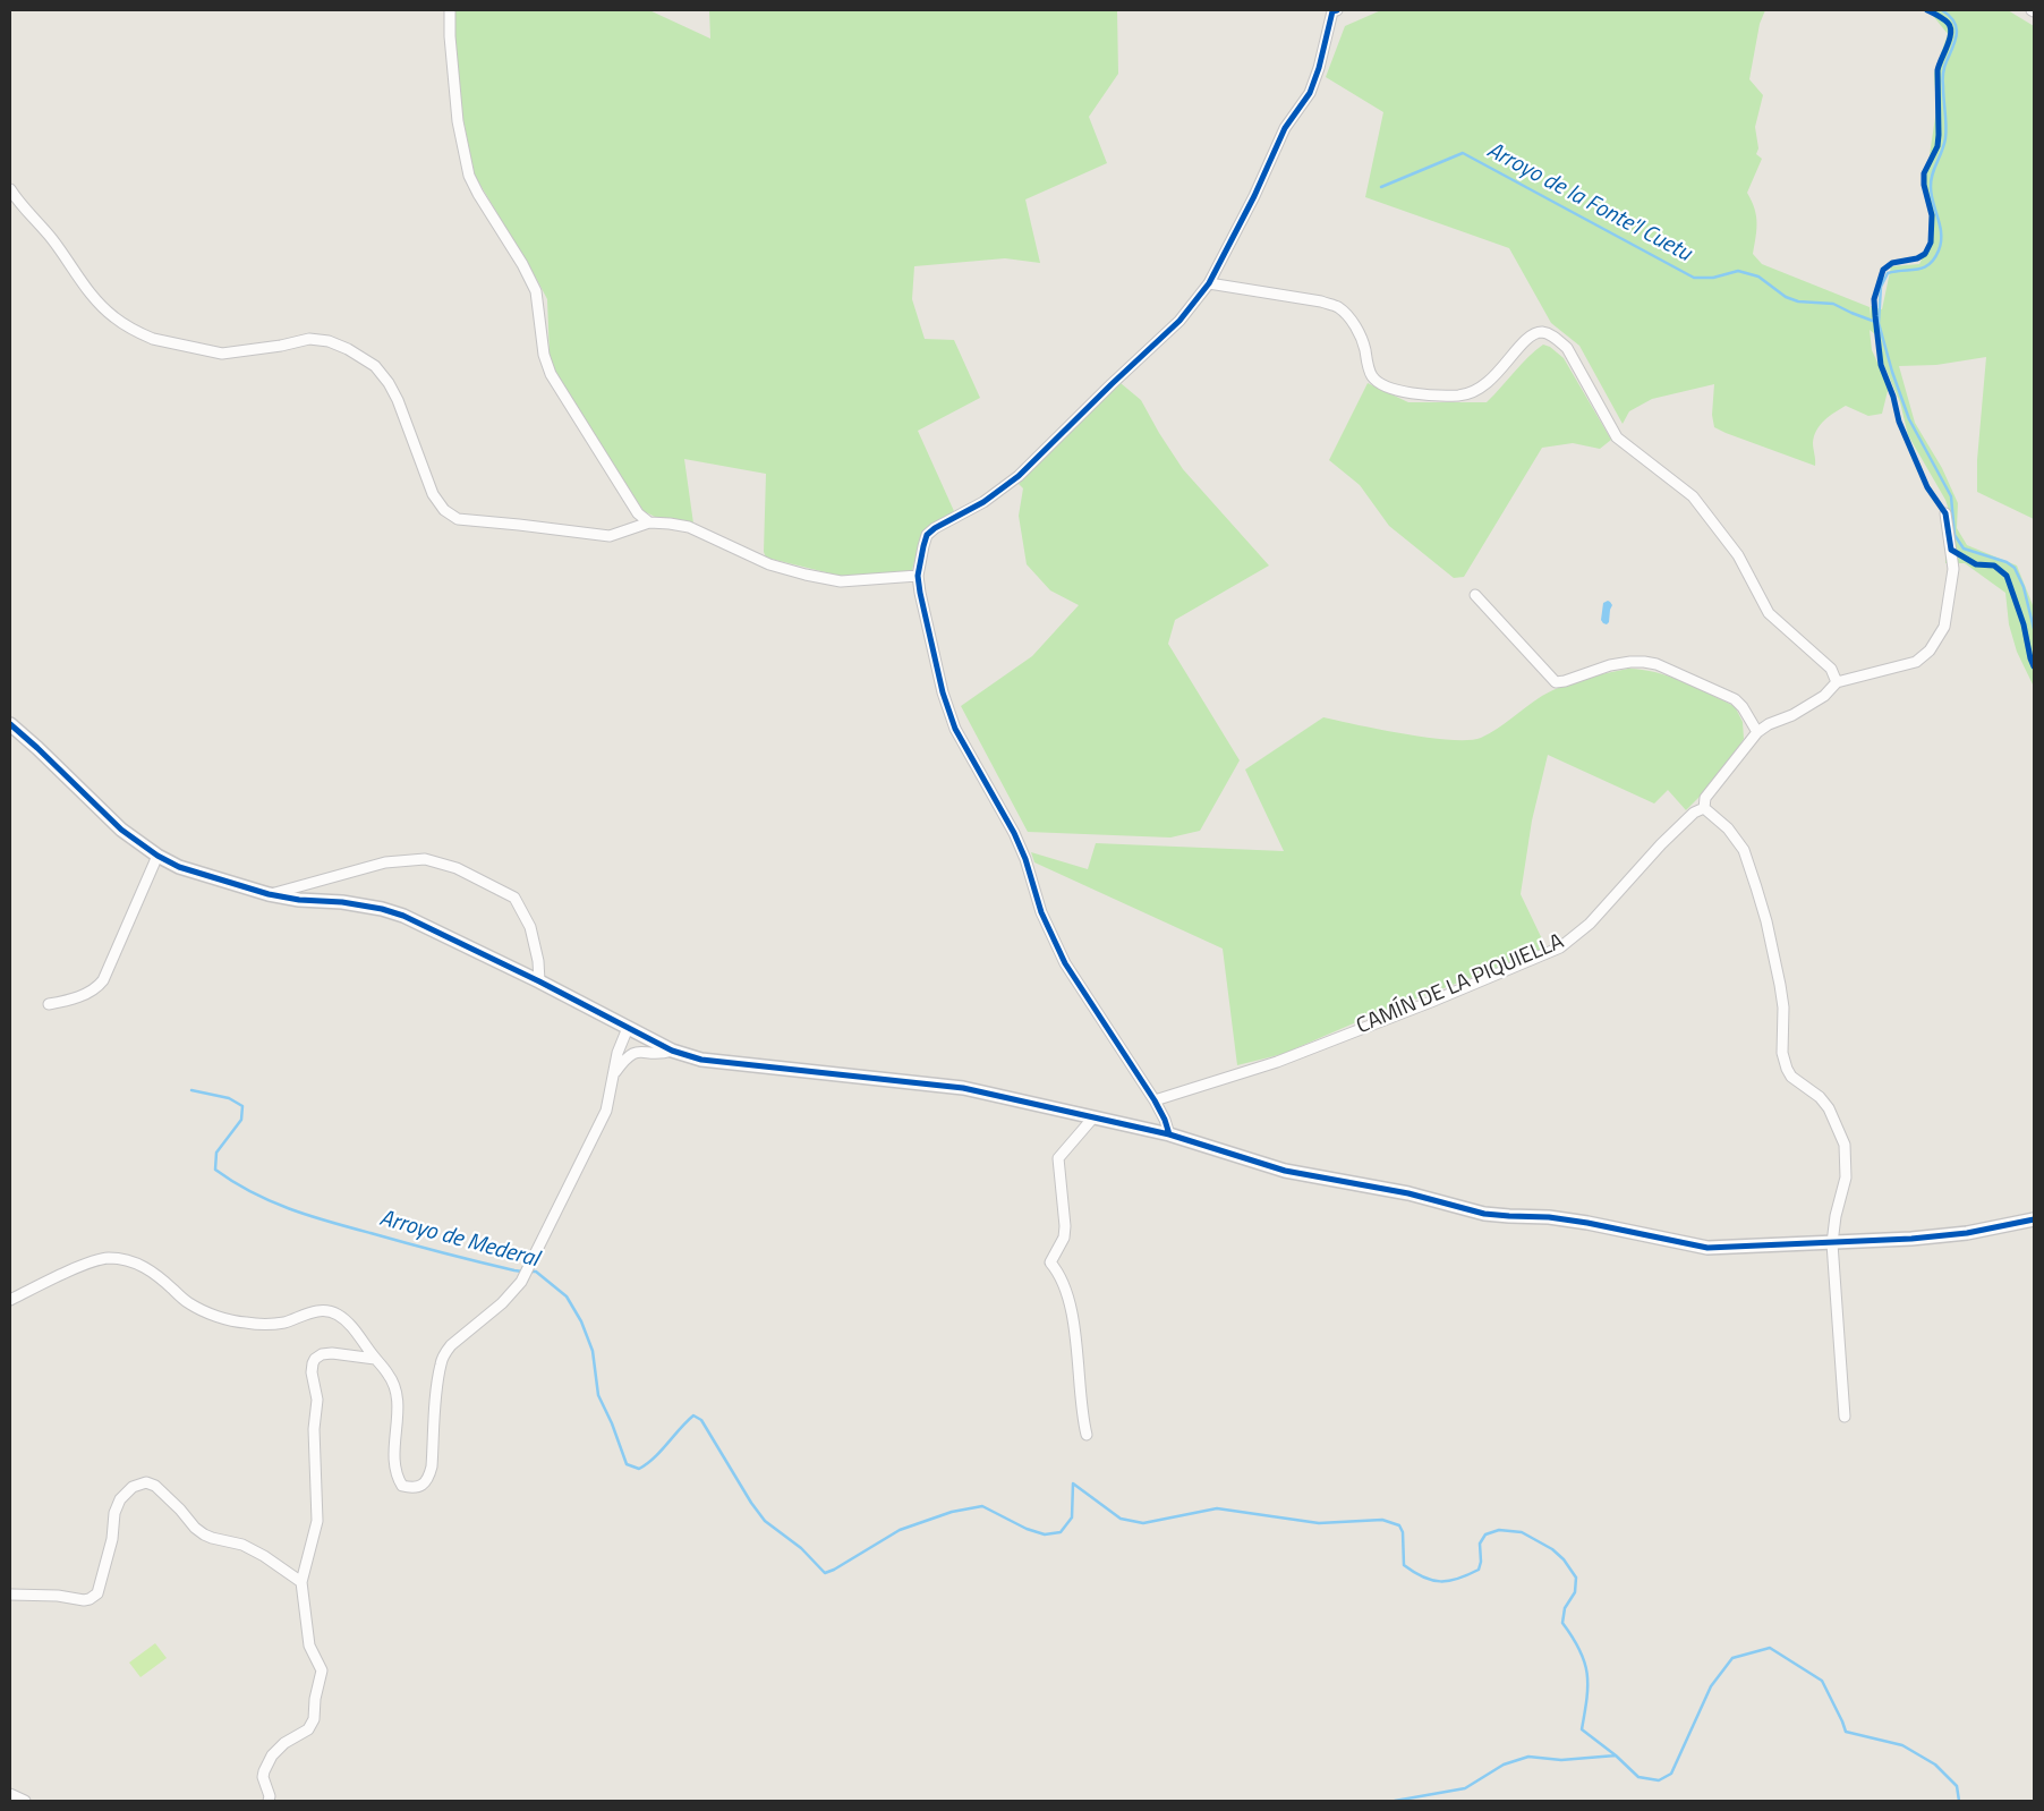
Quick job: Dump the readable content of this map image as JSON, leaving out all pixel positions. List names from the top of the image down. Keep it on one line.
{"streets":{"street":["CAMÍN DE LA PIQUIELLA"]},"water":["Arroyo de la Fonte'l Cuetu","Arroyo de Mederal"]}
